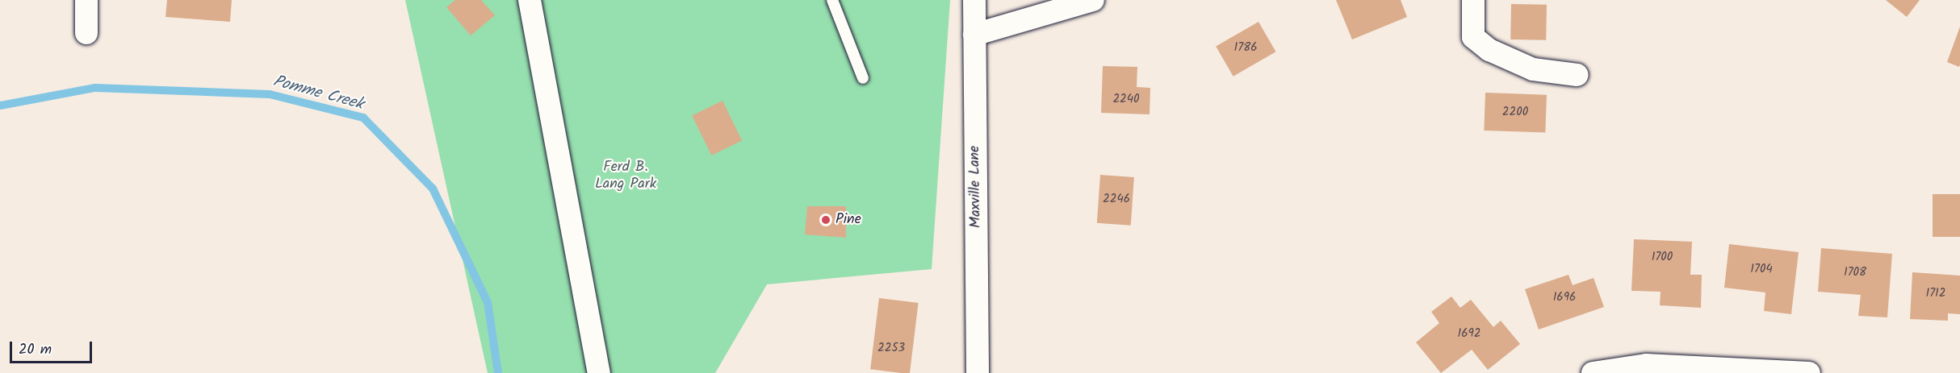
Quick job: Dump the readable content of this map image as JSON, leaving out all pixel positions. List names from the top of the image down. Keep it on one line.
{"streets":{"street":["Maxville Lane"]},"water":["Pomme Creek"],"parks":["Ferd B. Lang Park"],"places":["Pine"],"house_numbers":["1786","2240","2200","2246","1700","1704","1708","1712","1696","1692","2253"],"scale_bar":"20 m"}
